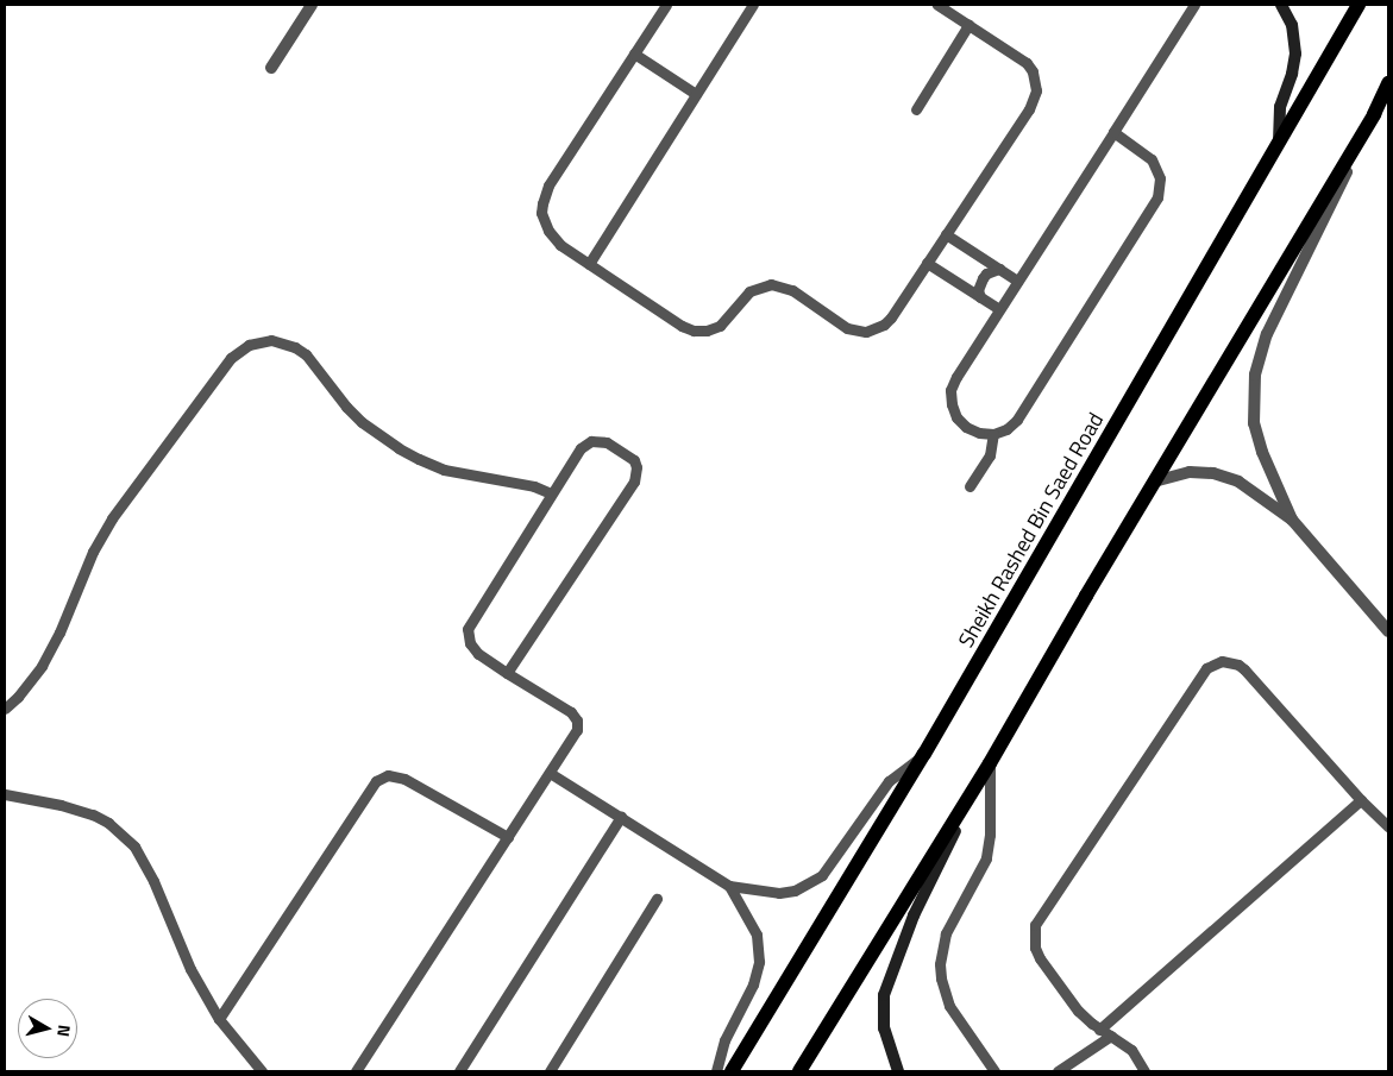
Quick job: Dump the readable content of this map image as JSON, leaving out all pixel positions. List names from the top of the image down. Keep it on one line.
{"streets":{"main road":["Sheikh Rashed Bin Saed Road"]},"north":"right"}
